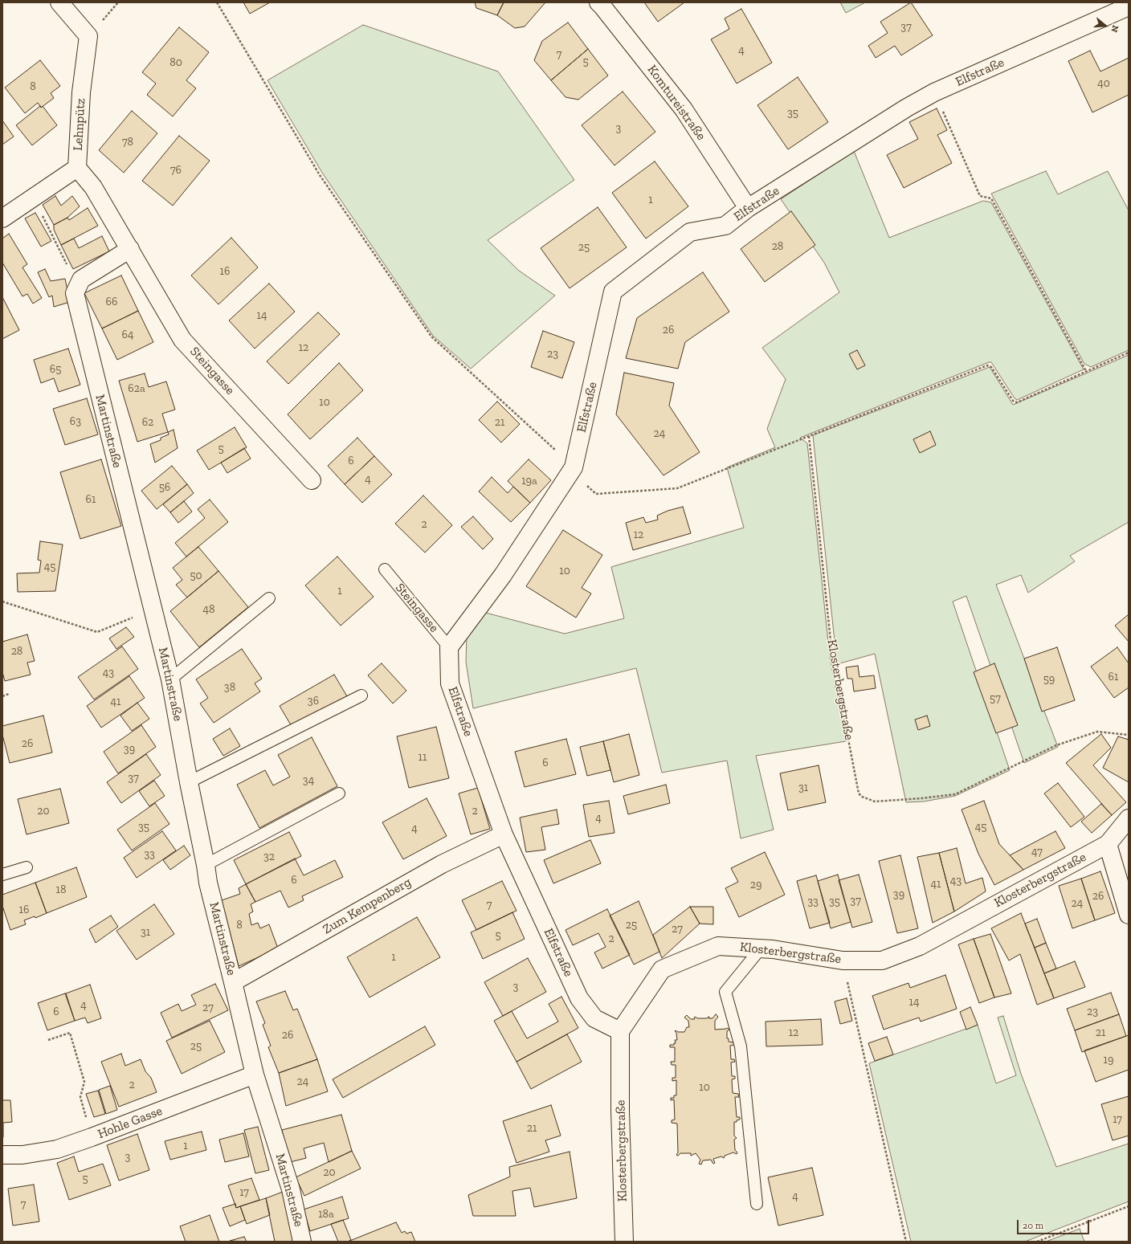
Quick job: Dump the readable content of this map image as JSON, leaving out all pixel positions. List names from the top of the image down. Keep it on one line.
{"streets":{"street":["Elfstraße","Komtureistraße","Lehnpütz","Steingasse","Martinstraße","Klosterbergstraße","Zum Kempenberg","Hohle Gasse"]},"crossings":[["Elfstraße","Komtureistraße"],["Elfstraße","Steingasse"],["Elfstraße","Klosterbergstraße"],["Elfstraße","Zum Kempenberg"],["Martinstraße","Zum Kempenberg"],["Martinstraße","Hohle Gasse"]],"house_numbers":["37","4","7","5","80","40","8","35","3","78","76","1","28","25","16","66","14","26","64","12","23","65","62a","10","63","62","21","24","5","6","4","19a","56","61","2","12","45","10","50","1","48","28","43","61","59","38","57","36","41","26","39","11","6","37","34","31","20","2","4","35","45","4","47","33","32","6","43","41","29","18","39","26","37","33","35","24","7","16","8","25","27","31","5","2","1","3","14","4","27","6","23","12","21","26","25","19","24","2","10","17","21","1","3","20","5","17","4","7","18a"],"scale_bar":"20 m","north":"right"}
